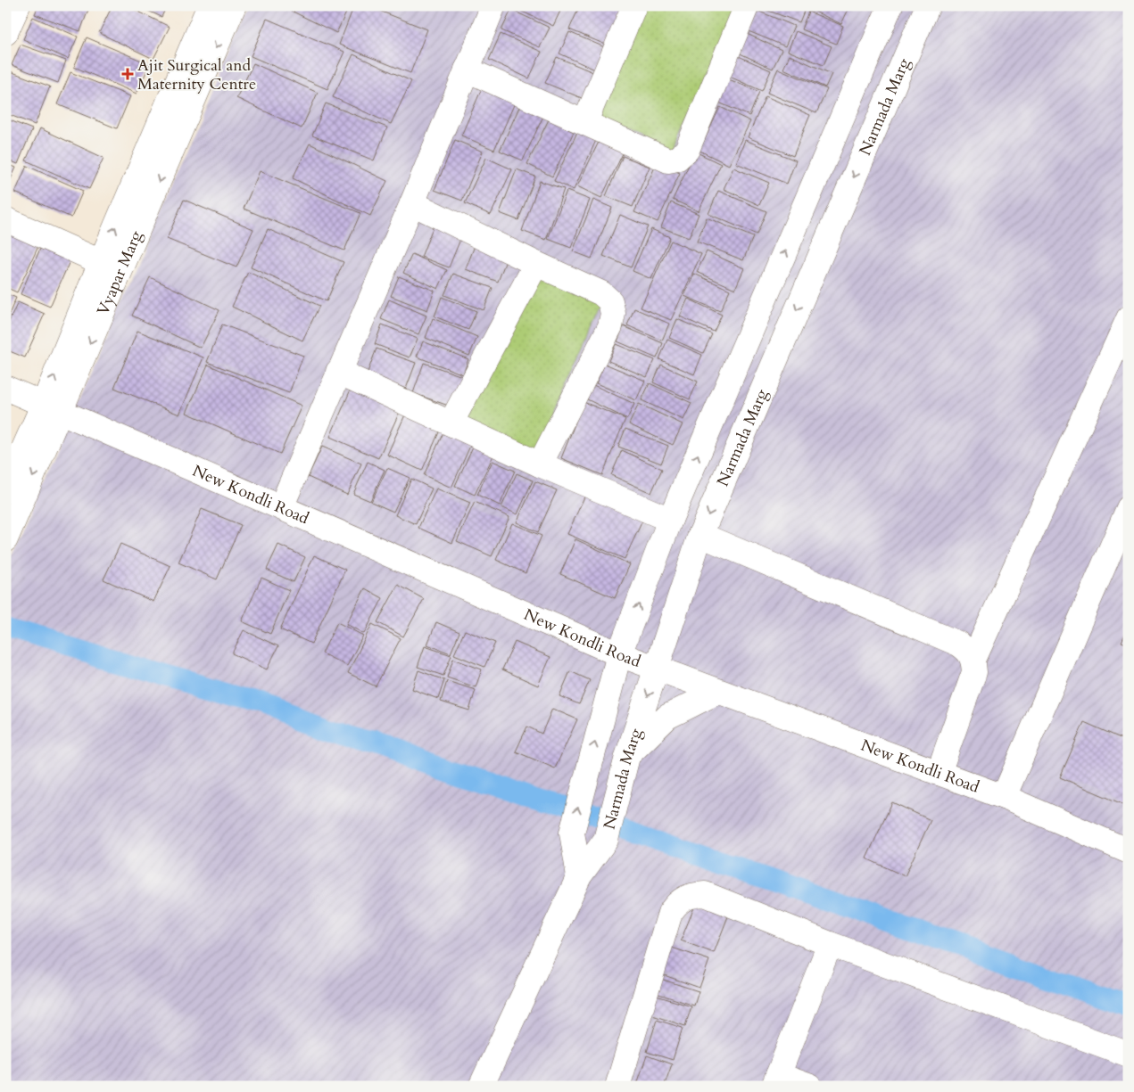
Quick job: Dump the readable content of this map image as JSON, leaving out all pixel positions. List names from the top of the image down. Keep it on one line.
{"streets":{"street":["Narmada Marg","Vyapar Marg","New Kondli Road"]},"crossings":[["Narmada Marg","New Kondli Road"],["Vyapar Marg","New Kondli Road"]],"places":{"health":["Ajit Surgical and Maternity Centre"]}}
